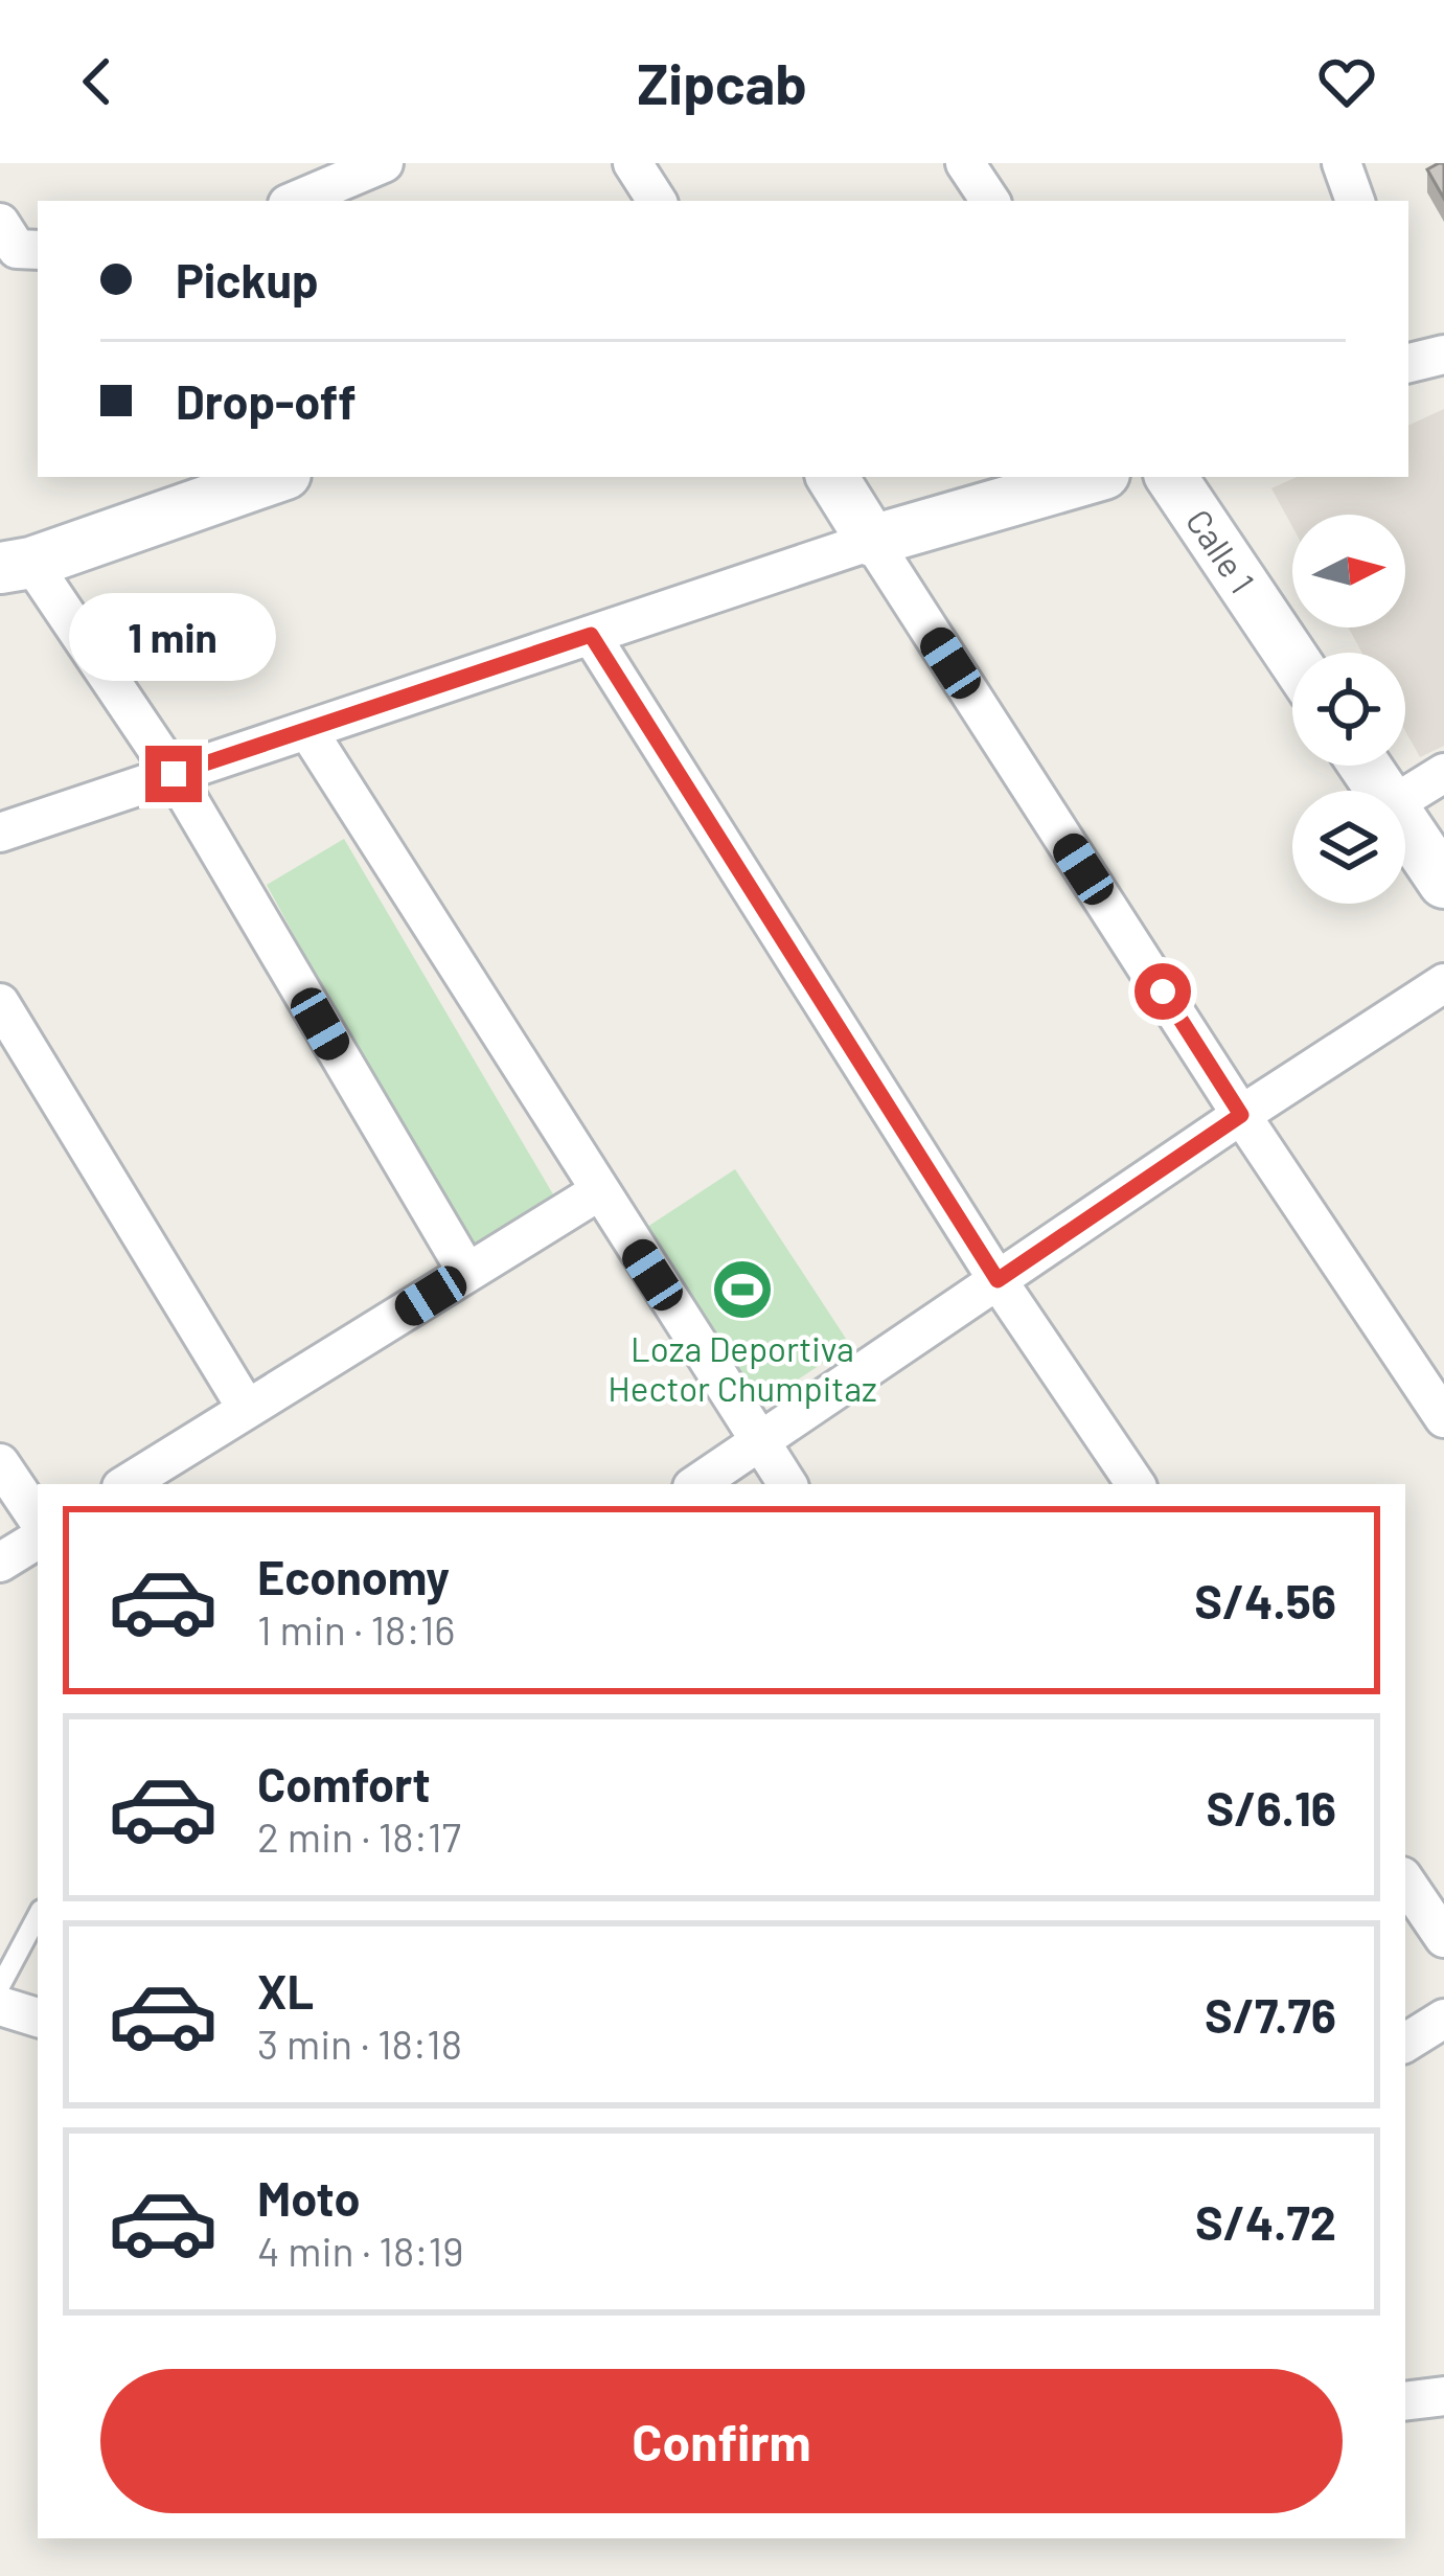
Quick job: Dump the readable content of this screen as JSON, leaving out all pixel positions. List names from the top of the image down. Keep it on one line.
{"streets":{"street":["Calle 1"]},"places":{"sports":["Loza Deportiva Hector Chumpitaz"]},"north":"right","page":{"header":"Zipcab","banner":["Pickup","Drop-off"],"bubble":"1 min","list":[{"name":"Economy","note":"1 min · 18:16","value":"S/4.56"},{"name":"Comfort","note":"2 min · 18:17","value":"S/6.16"},{"name":"XL","note":"3 min · 18:18","value":"S/7.76"},{"name":"Moto","note":"4 min · 18:19","value":"S/4.72"}],"buttons":"Confirm"}}
